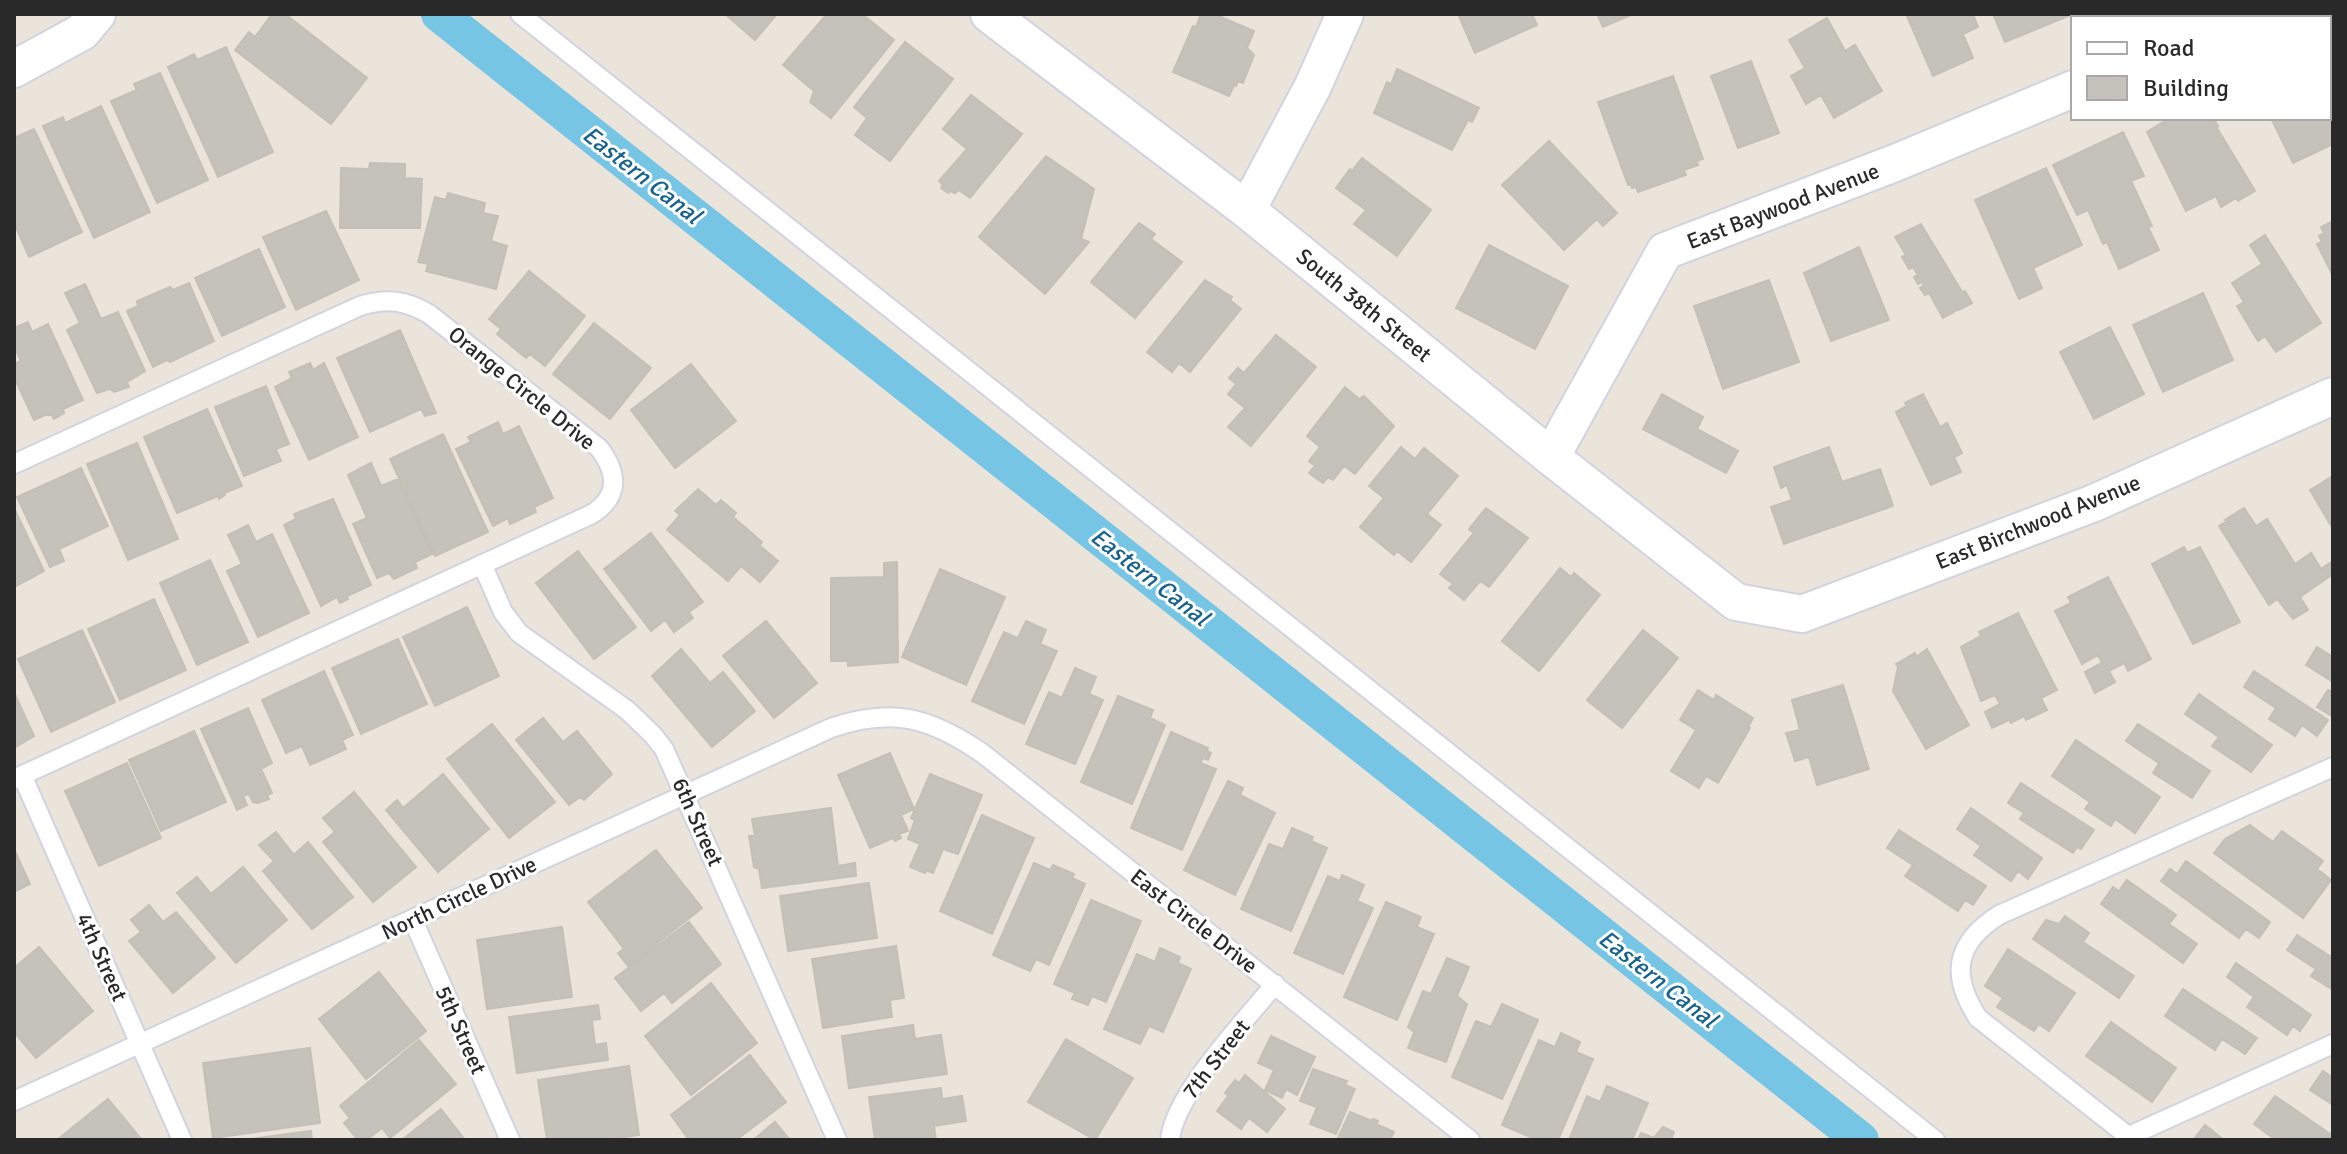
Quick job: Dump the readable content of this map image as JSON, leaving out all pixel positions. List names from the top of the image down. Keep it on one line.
{"streets":{"street":["East Baywood Avenue","South 38th Street","East Birchwood Avenue"],"lane":["Orange Circle Drive","6th Street","North Circle Drive","East Circle Drive","4th Street","5th Street","7th Street"]},"crossings":[["East Baywood Avenue","South 38th Street"],["South 38th Street","East Birchwood Avenue"],["Orange Circle Drive","6th Street"],["Orange Circle Drive","4th Street"],["6th Street","North Circle Drive"],["North Circle Drive","East Circle Drive"],["North Circle Drive","4th Street"],["North Circle Drive","5th Street"],["East Circle Drive","7th Street"]],"water":["Eastern Canal"],"legend":["Road","Building"]}
